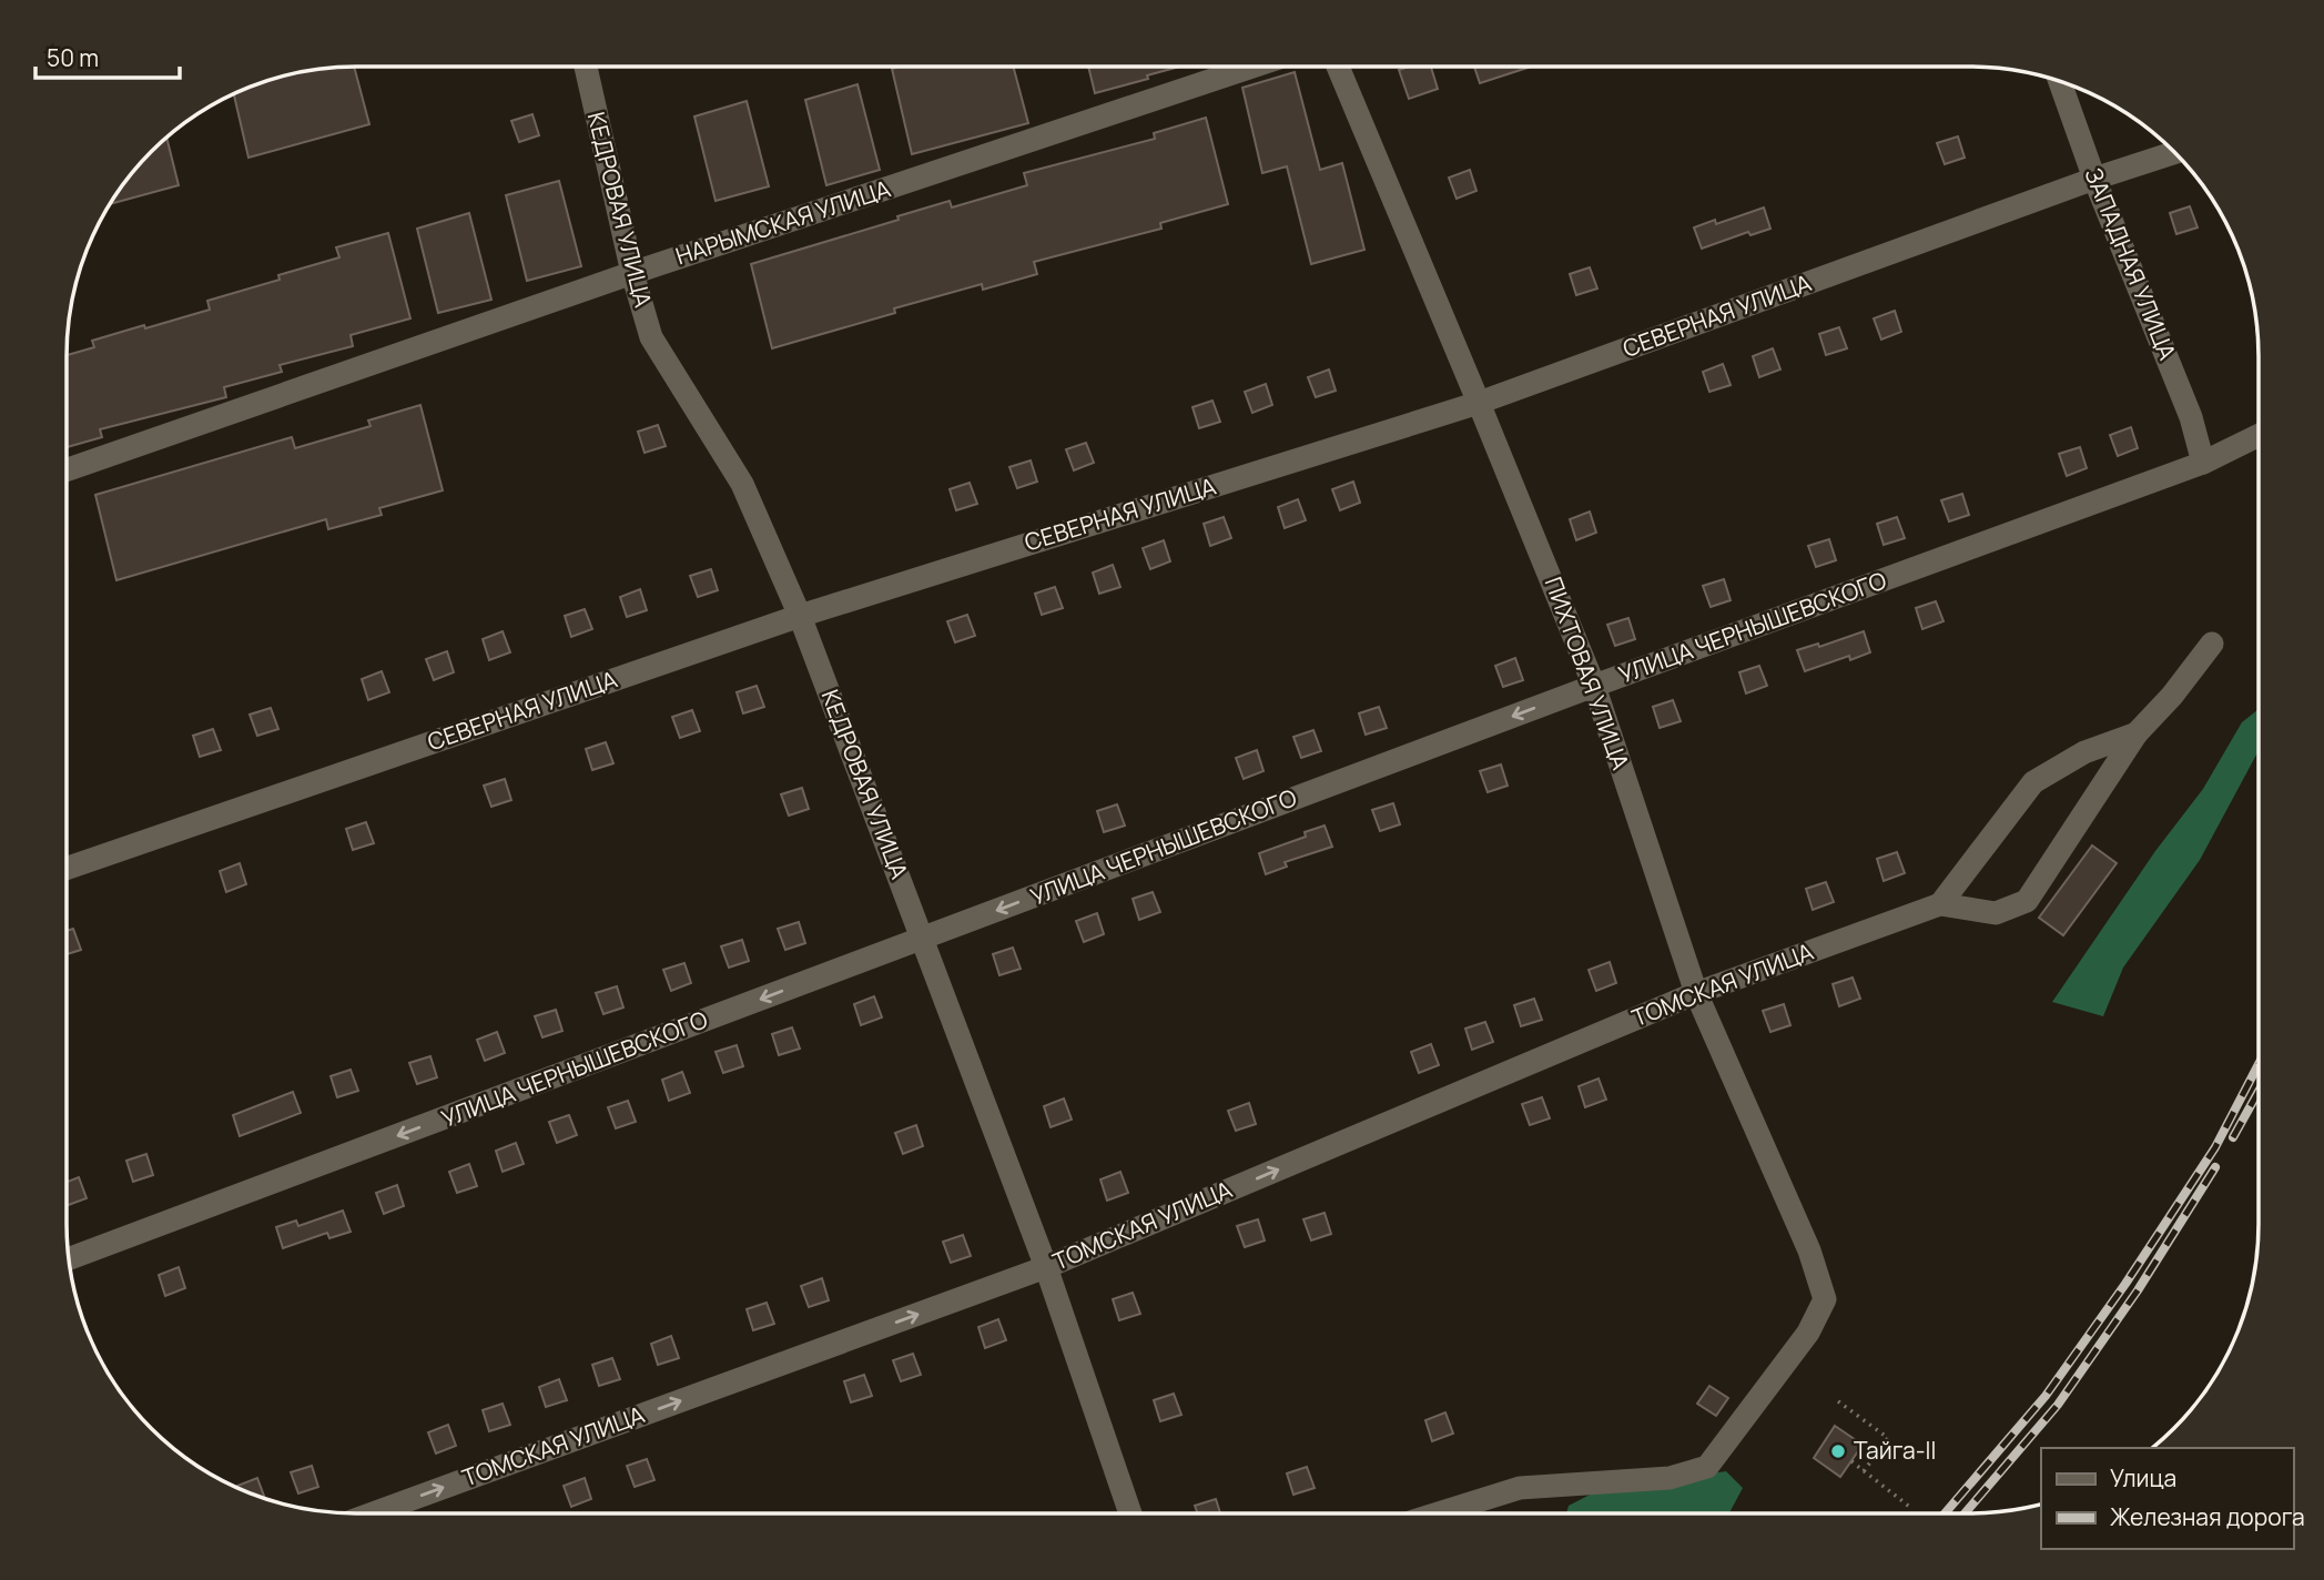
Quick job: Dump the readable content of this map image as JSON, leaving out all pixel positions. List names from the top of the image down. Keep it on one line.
{"streets":{"street":["КЕДРОВАЯ УЛИЦА","НАРЫМСКАЯ УЛИЦА","ЗАПАДНАЯ УЛИЦА","СЕВЕРНАЯ УЛИЦА","УЛИЦА ЧЕРНЫШЕВСКОГО","ПИХТОВАЯ УЛИЦА","ТОМСКАЯ УЛИЦА"]},"crossings":[["КЕДРОВАЯ УЛИЦА","НАРЫМСКАЯ УЛИЦА"],["КЕДРОВАЯ УЛИЦА","СЕВЕРНАЯ УЛИЦА"],["КЕДРОВАЯ УЛИЦА","УЛИЦА ЧЕРНЫШЕВСКОГО"],["КЕДРОВАЯ УЛИЦА","ТОМСКАЯ УЛИЦА"],["ЗАПАДНАЯ УЛИЦА","СЕВЕРНАЯ УЛИЦА"],["ЗАПАДНАЯ УЛИЦА","УЛИЦА ЧЕРНЫШЕВСКОГО"],["СЕВЕРНАЯ УЛИЦА","ПИХТОВАЯ УЛИЦА"],["УЛИЦА ЧЕРНЫШЕВСКОГО","ПИХТОВАЯ УЛИЦА"],["ПИХТОВАЯ УЛИЦА","ТОМСКАЯ УЛИЦА"]],"one_way":["УЛИЦА ЧЕРНЫШЕВСКОГО","ТОМСКАЯ УЛИЦА"],"places":["Тайга-II"],"legend":["Улица","Железная дорога"],"scale_bar":"50 m"}
